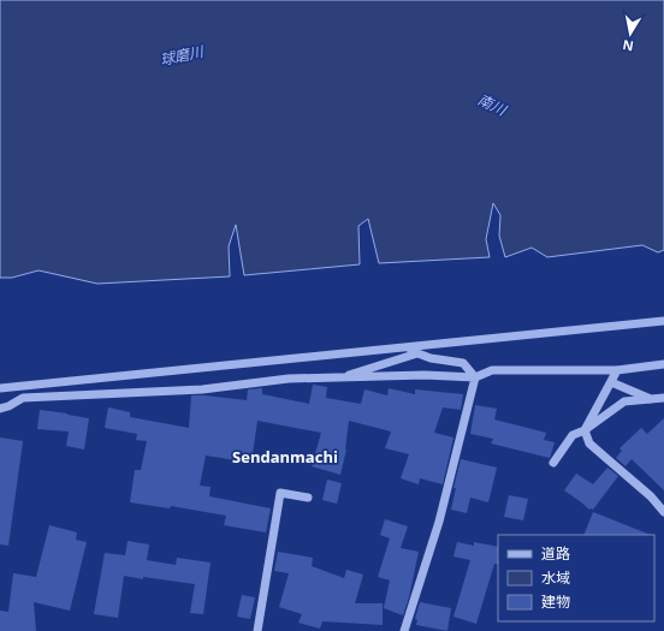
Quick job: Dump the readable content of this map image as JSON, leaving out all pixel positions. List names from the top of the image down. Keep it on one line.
{"districts":["Sendanmachi"],"water":["球磨川","南川"],"legend":["道路","水域","建物"],"north":"bottom"}
